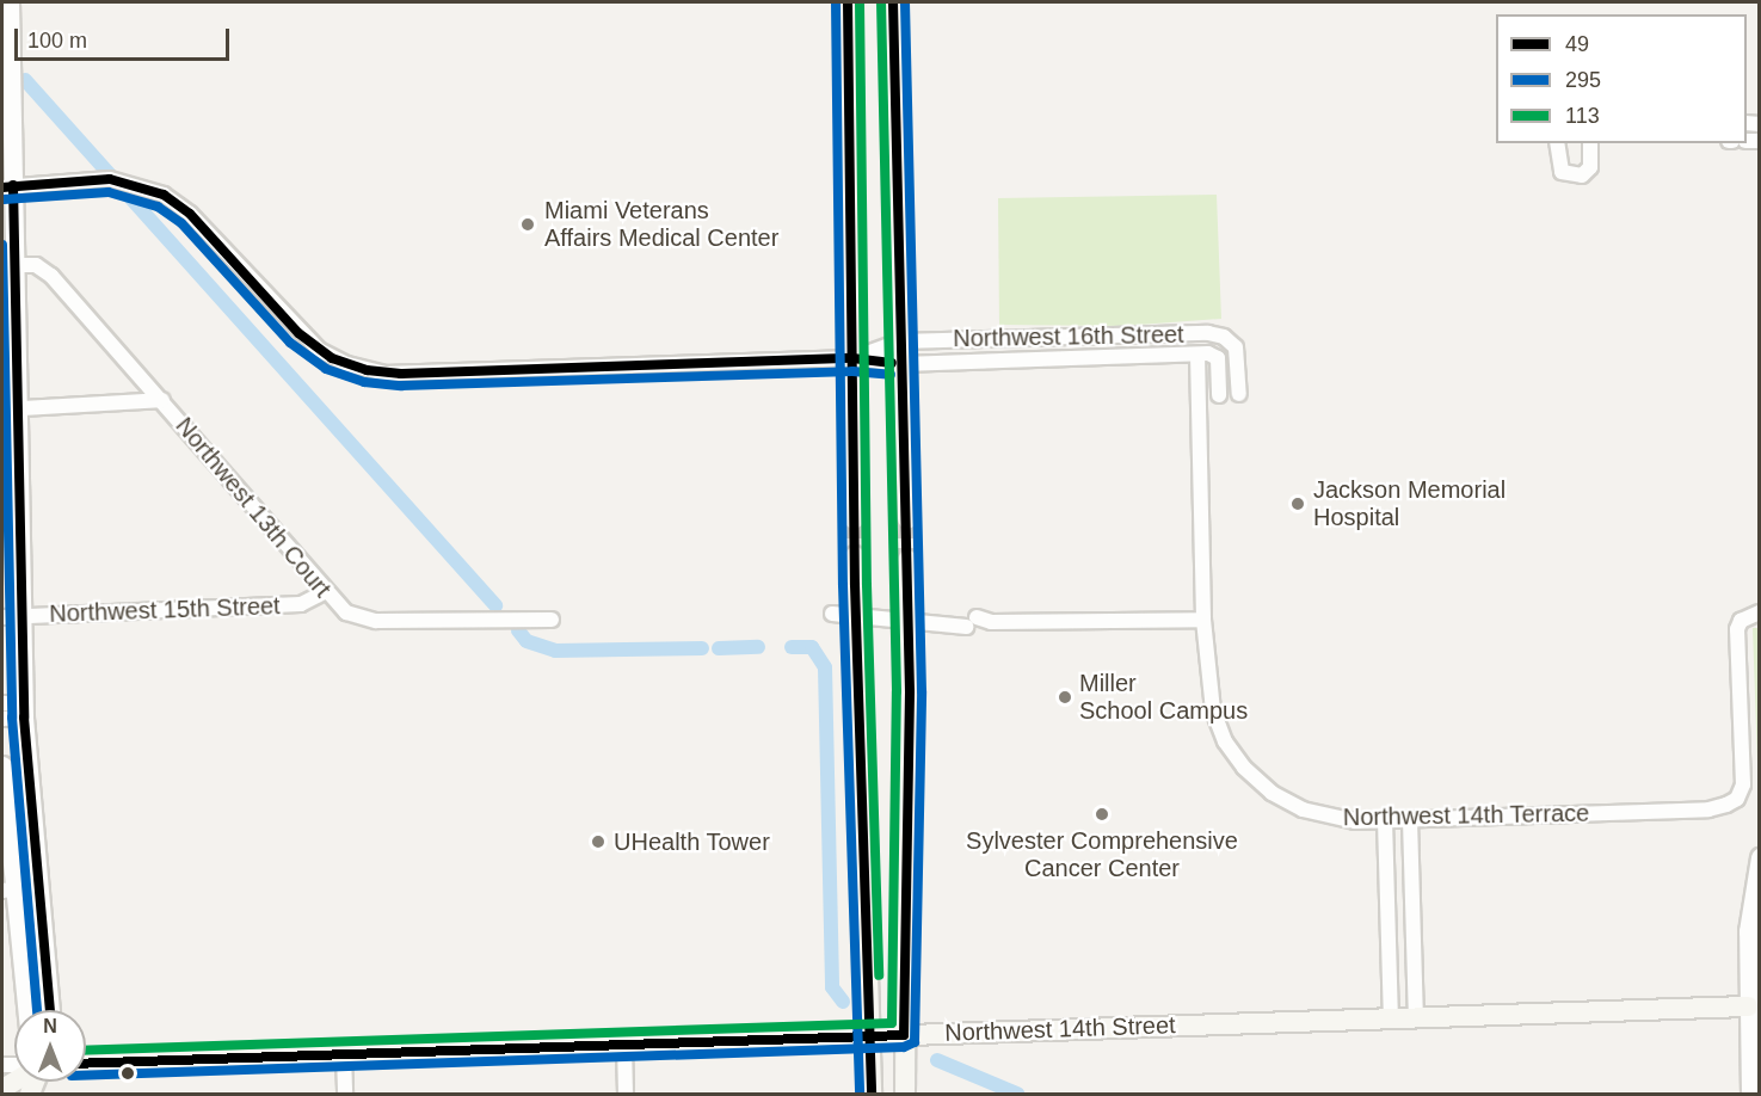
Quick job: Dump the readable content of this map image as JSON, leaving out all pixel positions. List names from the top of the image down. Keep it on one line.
{"streets":{"main road":["Northwest 14th Street"],"street":["Northwest 16th Street","Northwest 13th Court","Northwest 15th Street","Northwest 14th Terrace"]},"crossings":[["Northwest 16th Street","Northwest 14th Terrace"],["Northwest 13th Court","Northwest 15th Street"]],"places":["Miami Veterans Affairs Medical Center","Jackson Memorial Hospital","Miller School Campus","Sylvester Comprehensive Cancer Center","UHealth Tower"],"lines":["transit line 49","transit line 295","transit line 113"],"legend":["49","295","113"],"scale_bar":"100 m","north":"top"}
